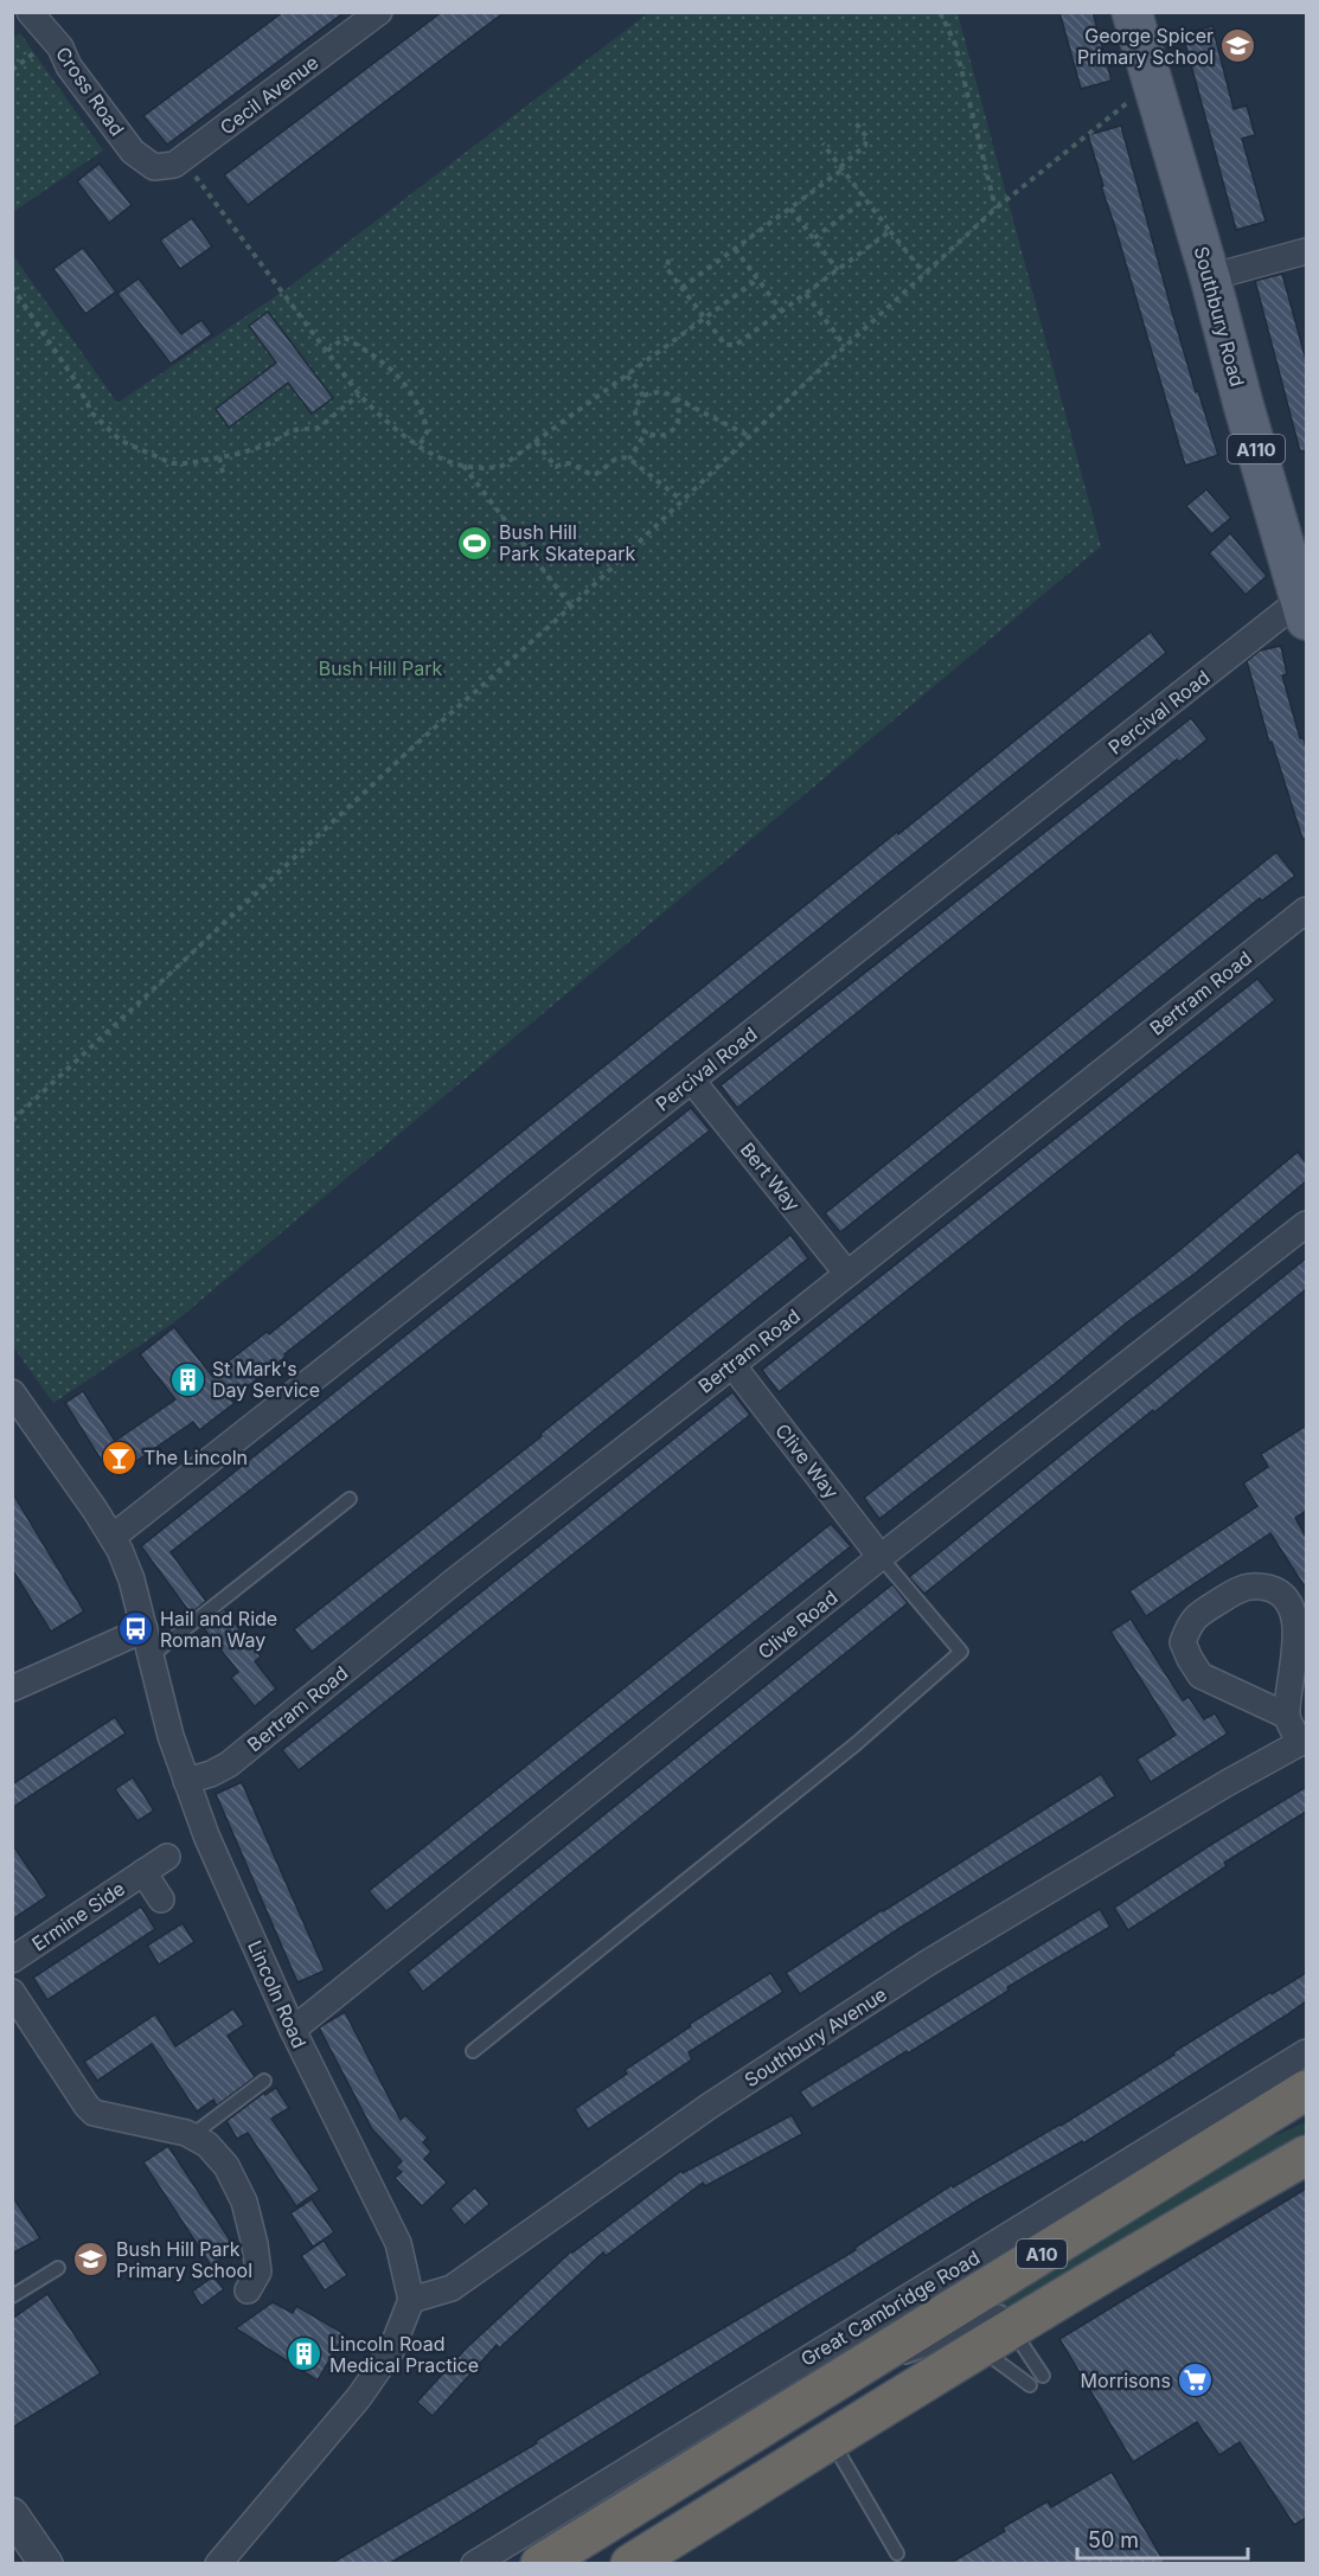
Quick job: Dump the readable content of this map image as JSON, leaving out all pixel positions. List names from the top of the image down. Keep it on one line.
{"streets":{"highway":["A10","Great Cambridge Road"],"main road":["Southbury Road","A110"],"street":["Cross Road","Cecil Avenue","Percival Road","Bertram Road","Bert Way","Clive Way","Clive Road","Ermine Side","Lincoln Road","Southbury Avenue"]},"crossings":[["Cross Road","Cecil Avenue"],["Southbury Road","Percival Road"],["Percival Road","Bert Way"],["Percival Road","Lincoln Road"],["Bertram Road","Bert Way"],["Bertram Road","Clive Way"],["Bertram Road","Lincoln Road"],["Clive Way","Clive Road"],["Clive Road","Lincoln Road"],["Lincoln Road","Southbury Avenue"],["A10","Great Cambridge Road"]],"parks":["Bush Hill Park"],"places":{"school or university":["George Spicer Primary School","Bush Hill Park Primary School"],"sports":["Bush Hill Park Skatepark"],"building":["St Mark's Day Service","Lincoln Road Medical Practice"],"bar":["The Lincoln"],"bus stop":["Hail and Ride Roman Way"],"supermarket":["Morrisons"]},"scale_bar":"50 m"}
